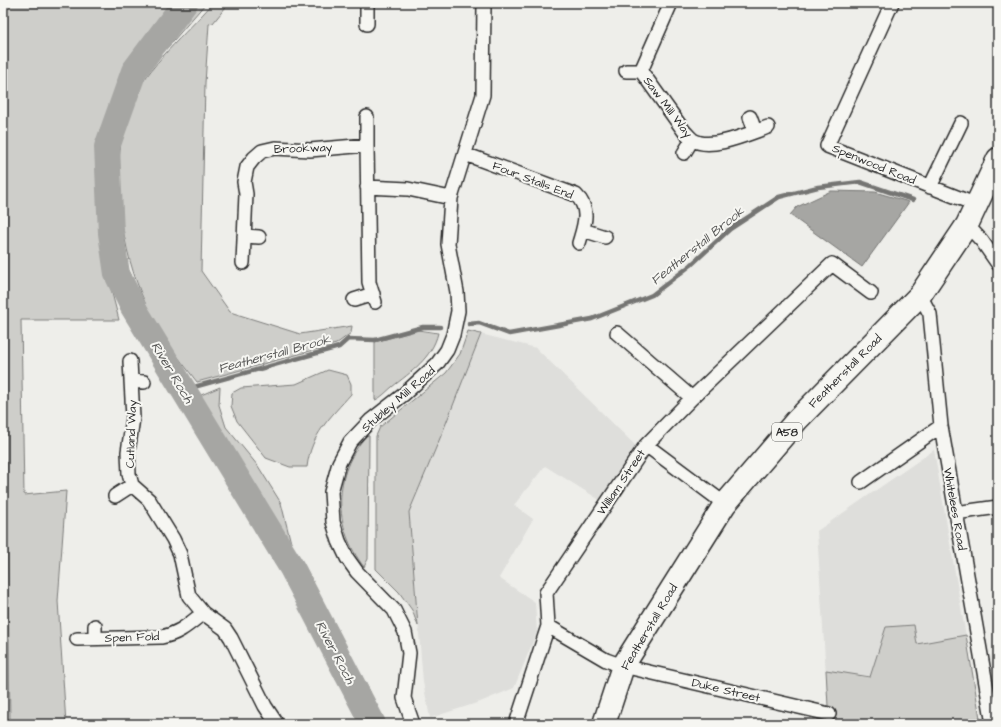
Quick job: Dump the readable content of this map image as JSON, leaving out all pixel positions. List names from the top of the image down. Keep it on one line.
{"streets":{"highway":["Featherstall Road","A58"],"street":["Saw Mill Way","Brookway","Spenwood Road","Four Stalls End","Stubley Mill Road","Cutland Way","William Street","Whitelees Road","Spen Fold","Duke Street"]},"crossings":[["Spenwood Road","Featherstall Road"],["Four Stalls End","Stubley Mill Road"],["Featherstall Road","Whitelees Road"],["Featherstall Road","Duke Street"],["Cutland Way","Spen Fold"],["William Street","Duke Street"]],"water":["Featherstall Brook","River Roch"]}
